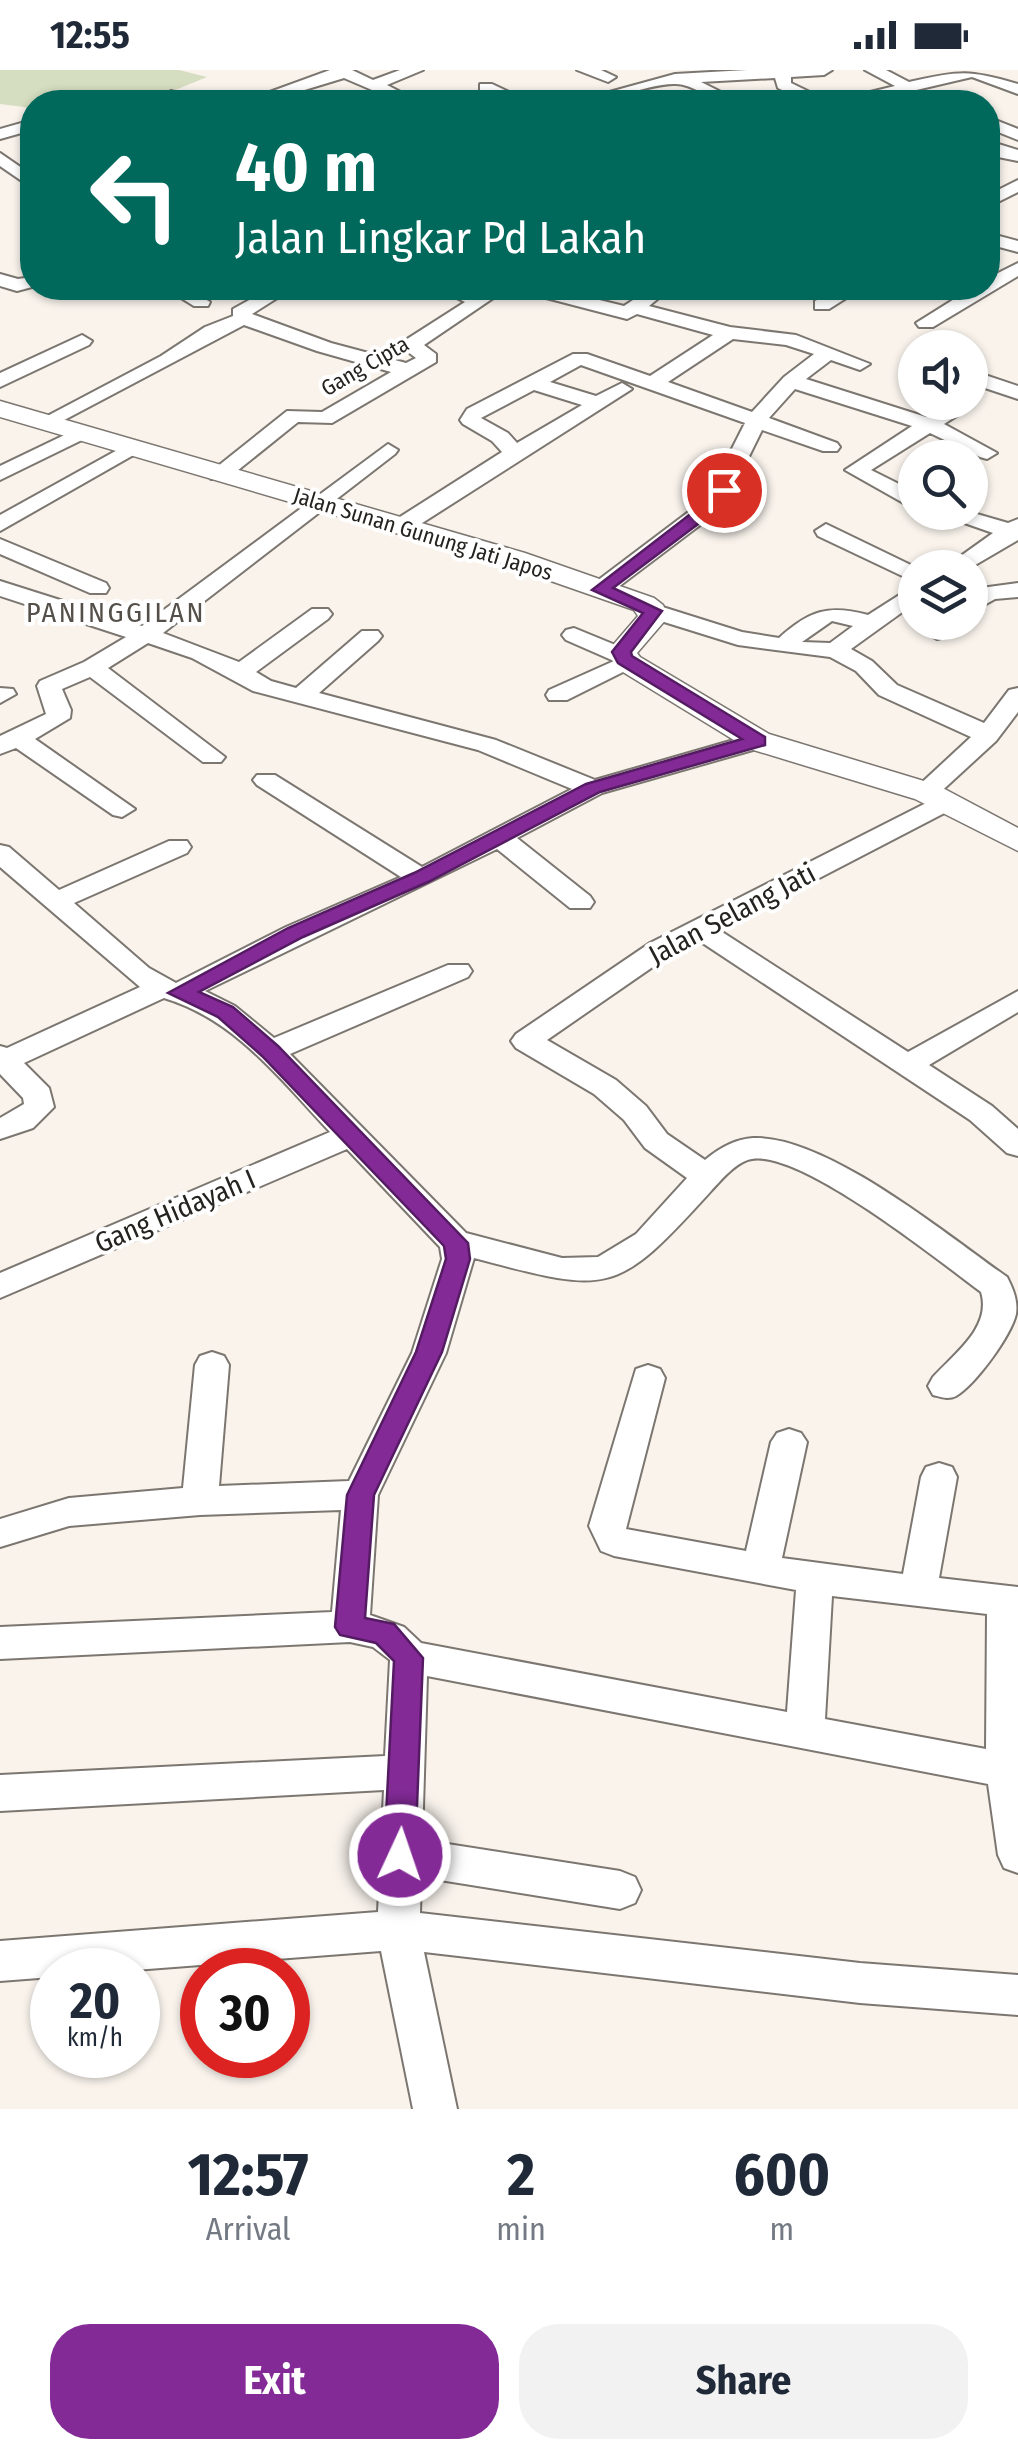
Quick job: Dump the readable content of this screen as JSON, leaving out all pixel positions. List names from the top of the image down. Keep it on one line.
{"streets":{"street":["Gang Cipta","Jalan Sunan Gunung Jati Japos","Jalan Selang Jati","Gang Hidayah I"]},"crossings":[["Gang Cipta","Jalan Sunan Gunung Jati Japos"]],"districts":["PANINGGILAN"],"page":{"status":"12:55","turn":["40 m","Jalan Lingkar Pd Lakah"],"speed":"20 km/h","limit":"30","eta":["12:57","Arrival","2","min","600","m"],"buttons":["Exit","Share"]}}
